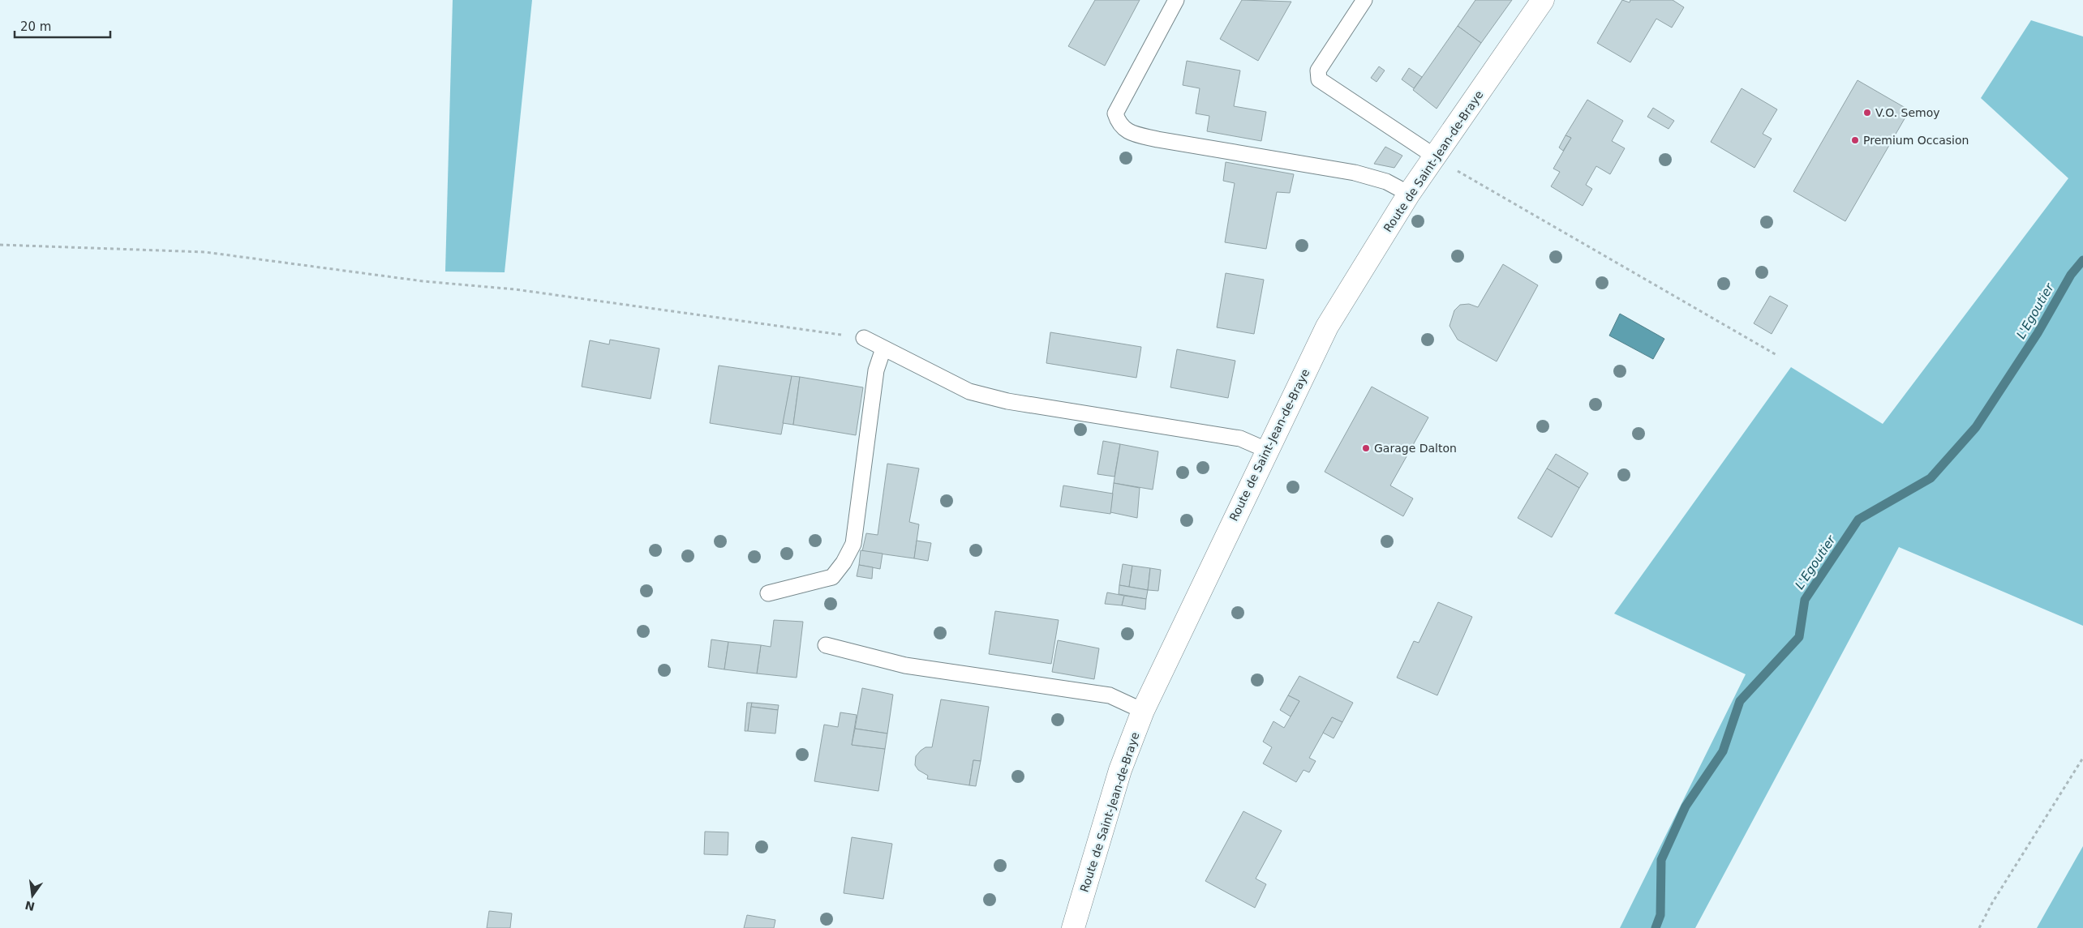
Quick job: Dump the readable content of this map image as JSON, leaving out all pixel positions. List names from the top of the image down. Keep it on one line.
{"streets":{"street":["Route de Saint-Jean-de-Braye"]},"water":["L'Egoutier"],"places":["V.O. Semoy","Premium Occasion","Garage Dalton"],"scale_bar":"20 m","north":"bottom"}
